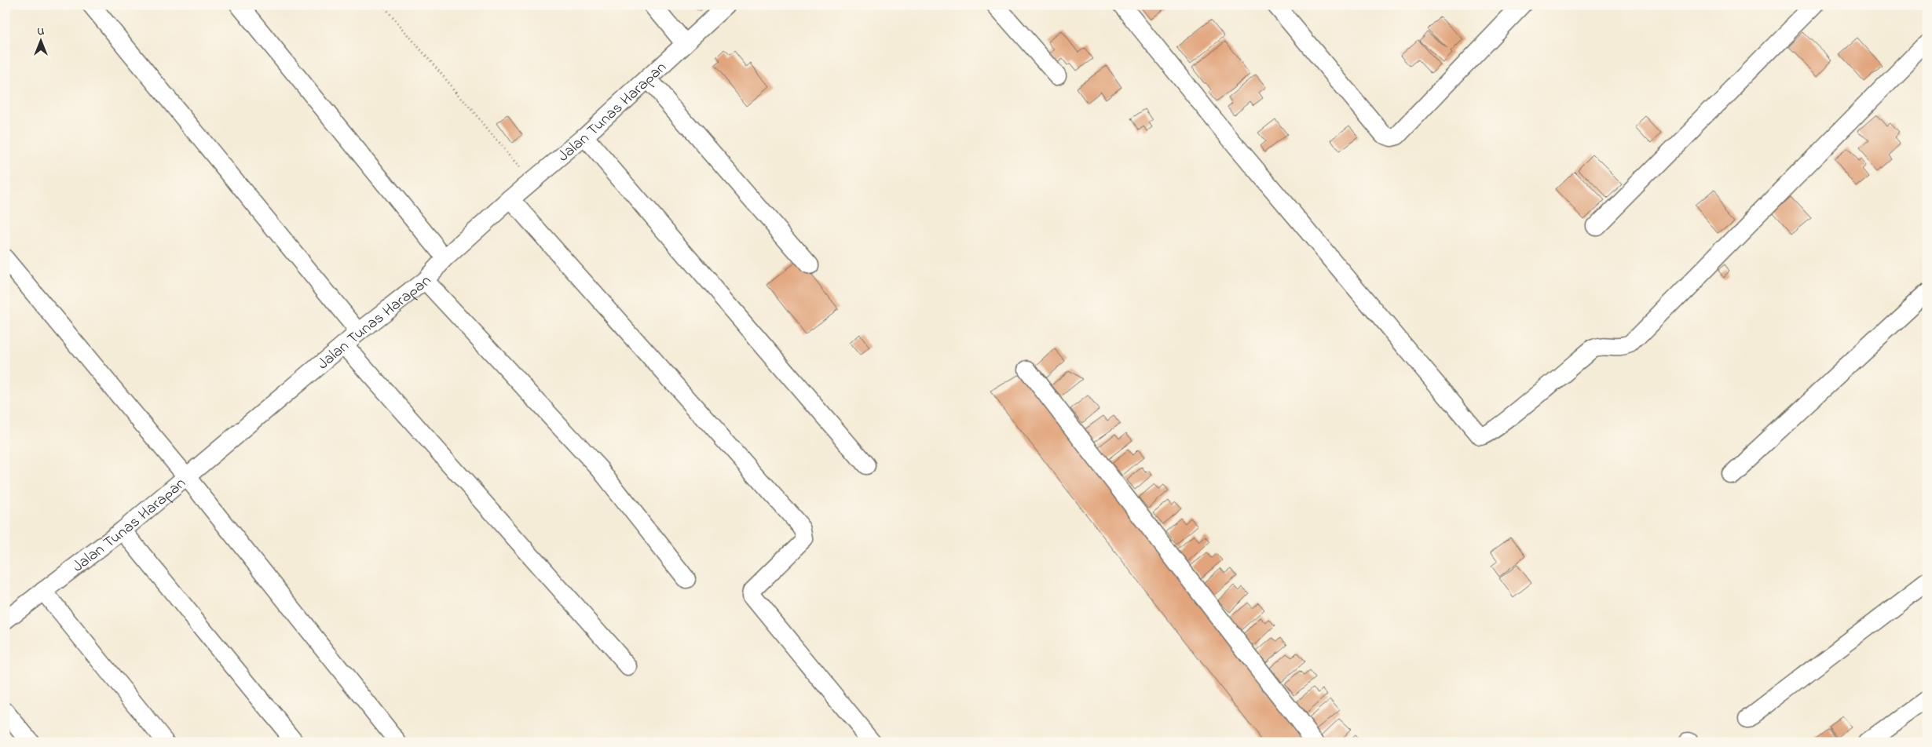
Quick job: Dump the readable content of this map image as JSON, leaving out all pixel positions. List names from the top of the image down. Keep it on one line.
{"streets":{"street":["Jalan Tunas Harapan"]},"north":"top"}
